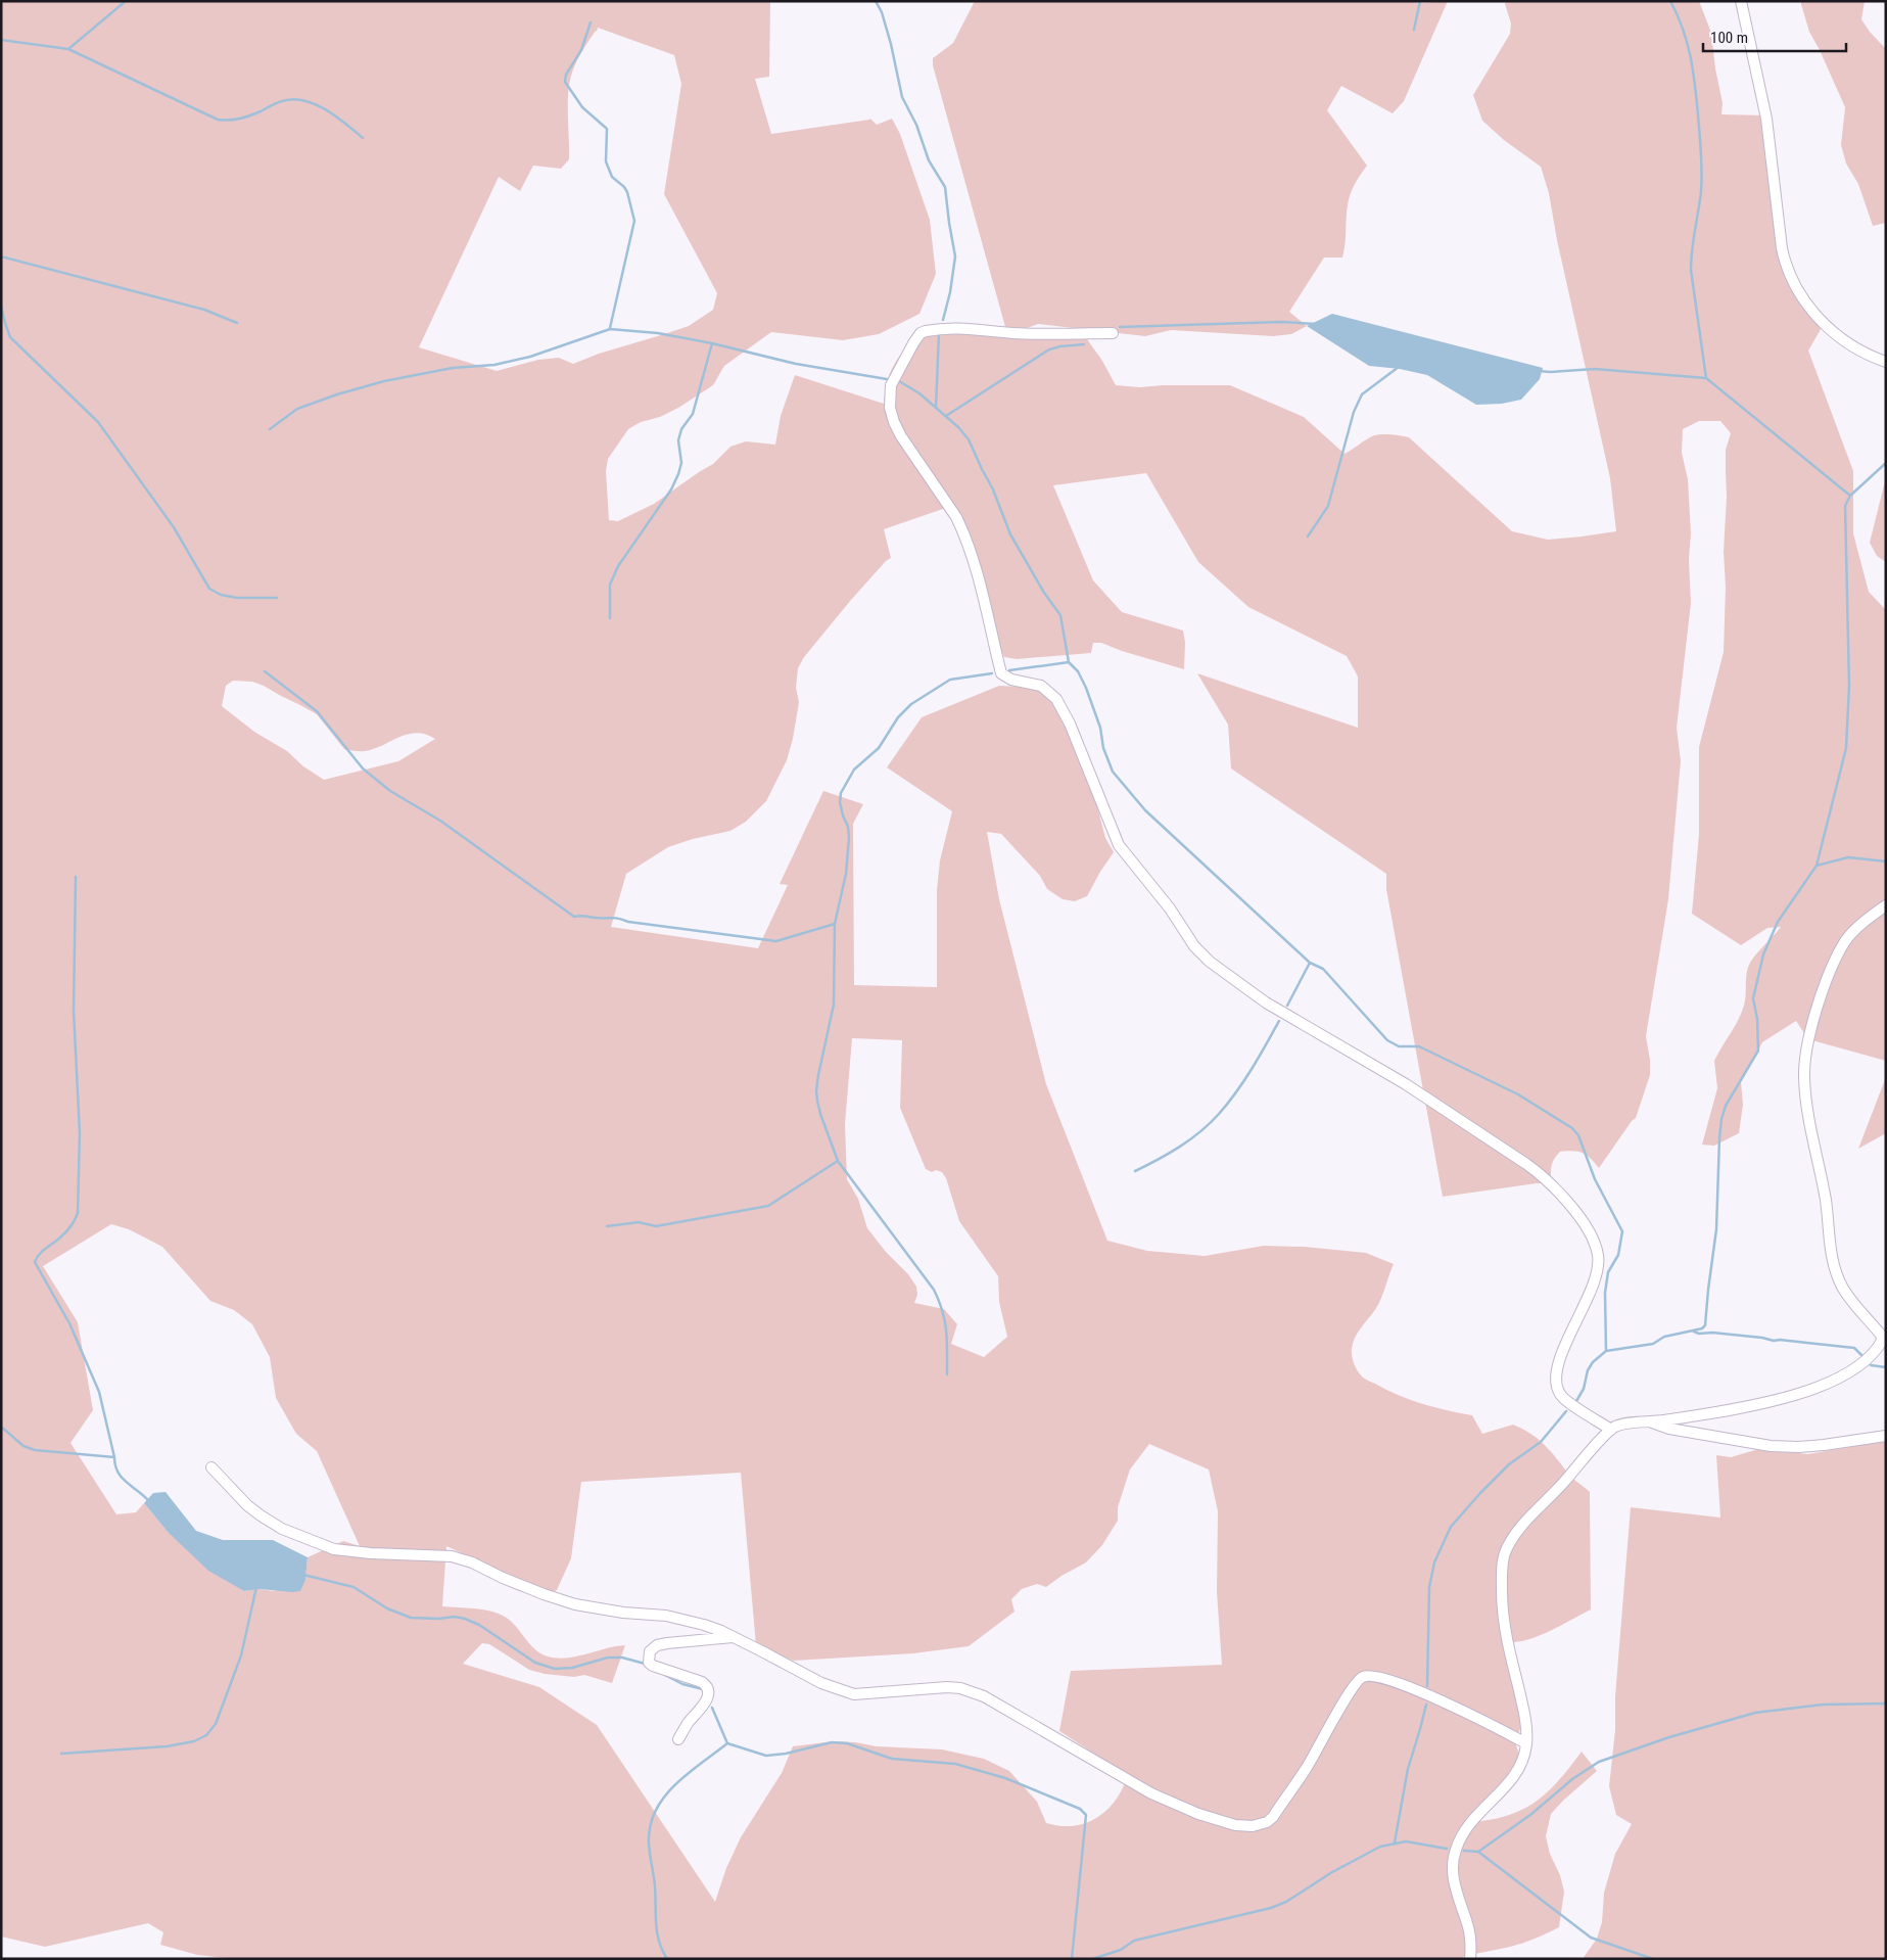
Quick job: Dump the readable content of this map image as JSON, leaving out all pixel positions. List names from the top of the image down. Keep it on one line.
{"scale_bar":"100 m"}
